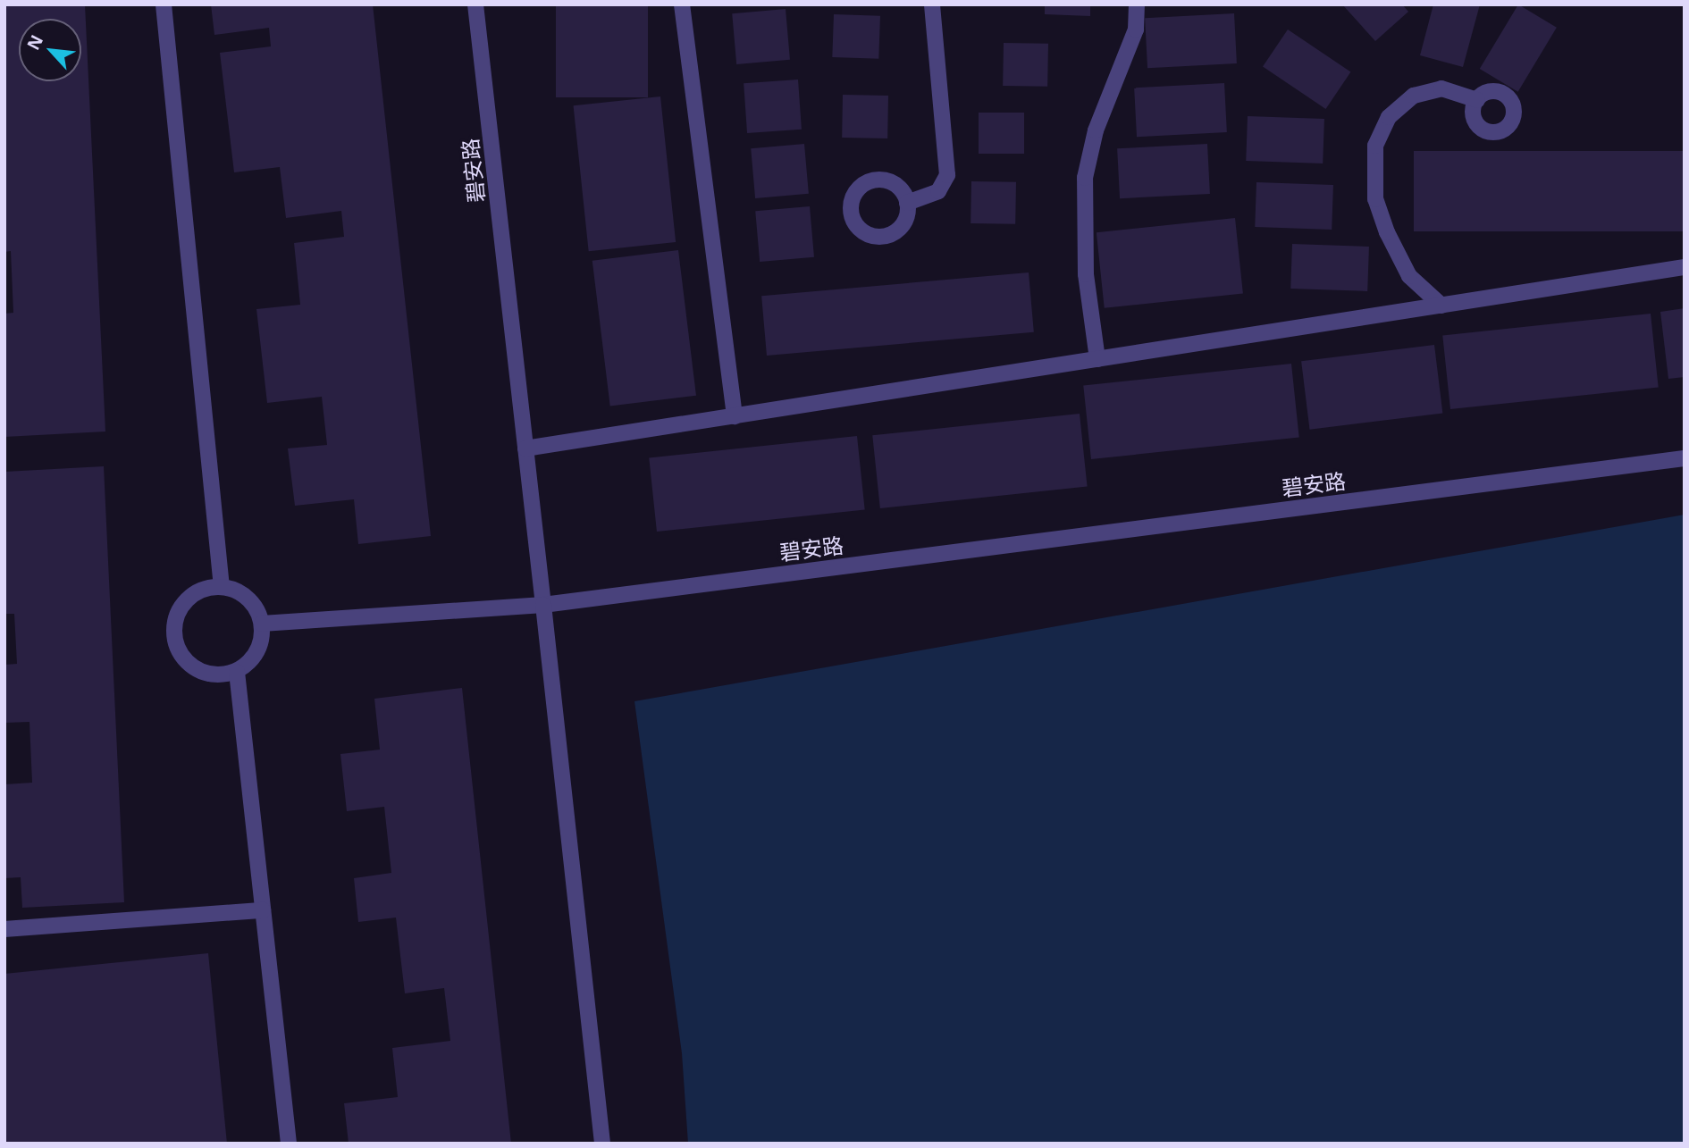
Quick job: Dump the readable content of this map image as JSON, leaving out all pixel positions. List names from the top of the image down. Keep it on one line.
{"streets":{"street":["碧安路"]},"north":"top left"}
